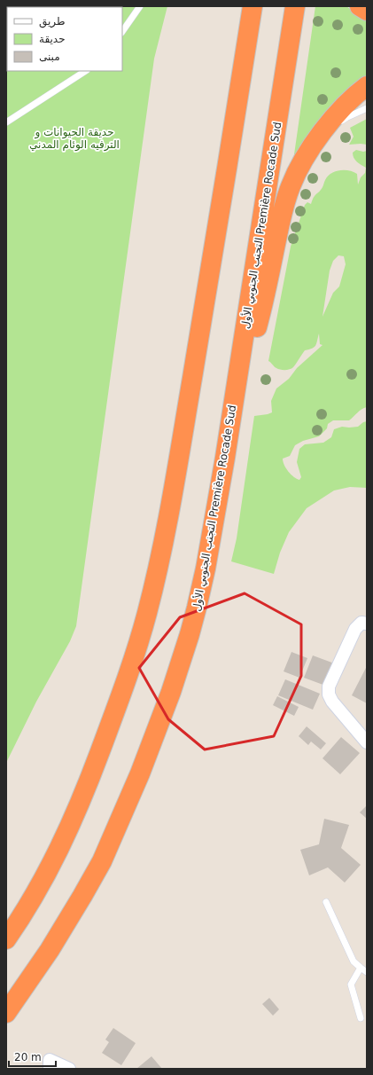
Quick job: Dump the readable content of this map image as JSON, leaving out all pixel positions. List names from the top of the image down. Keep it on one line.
{"streets":{"highway":["التجنب الجنوبي الأول Première Rocade Sud"]},"parks":["حديقة الحيوانات و الترفيه الوئام المدني"],"legend":["طريق","حديقة","مبنى"],"scale_bar":"20 m"}
